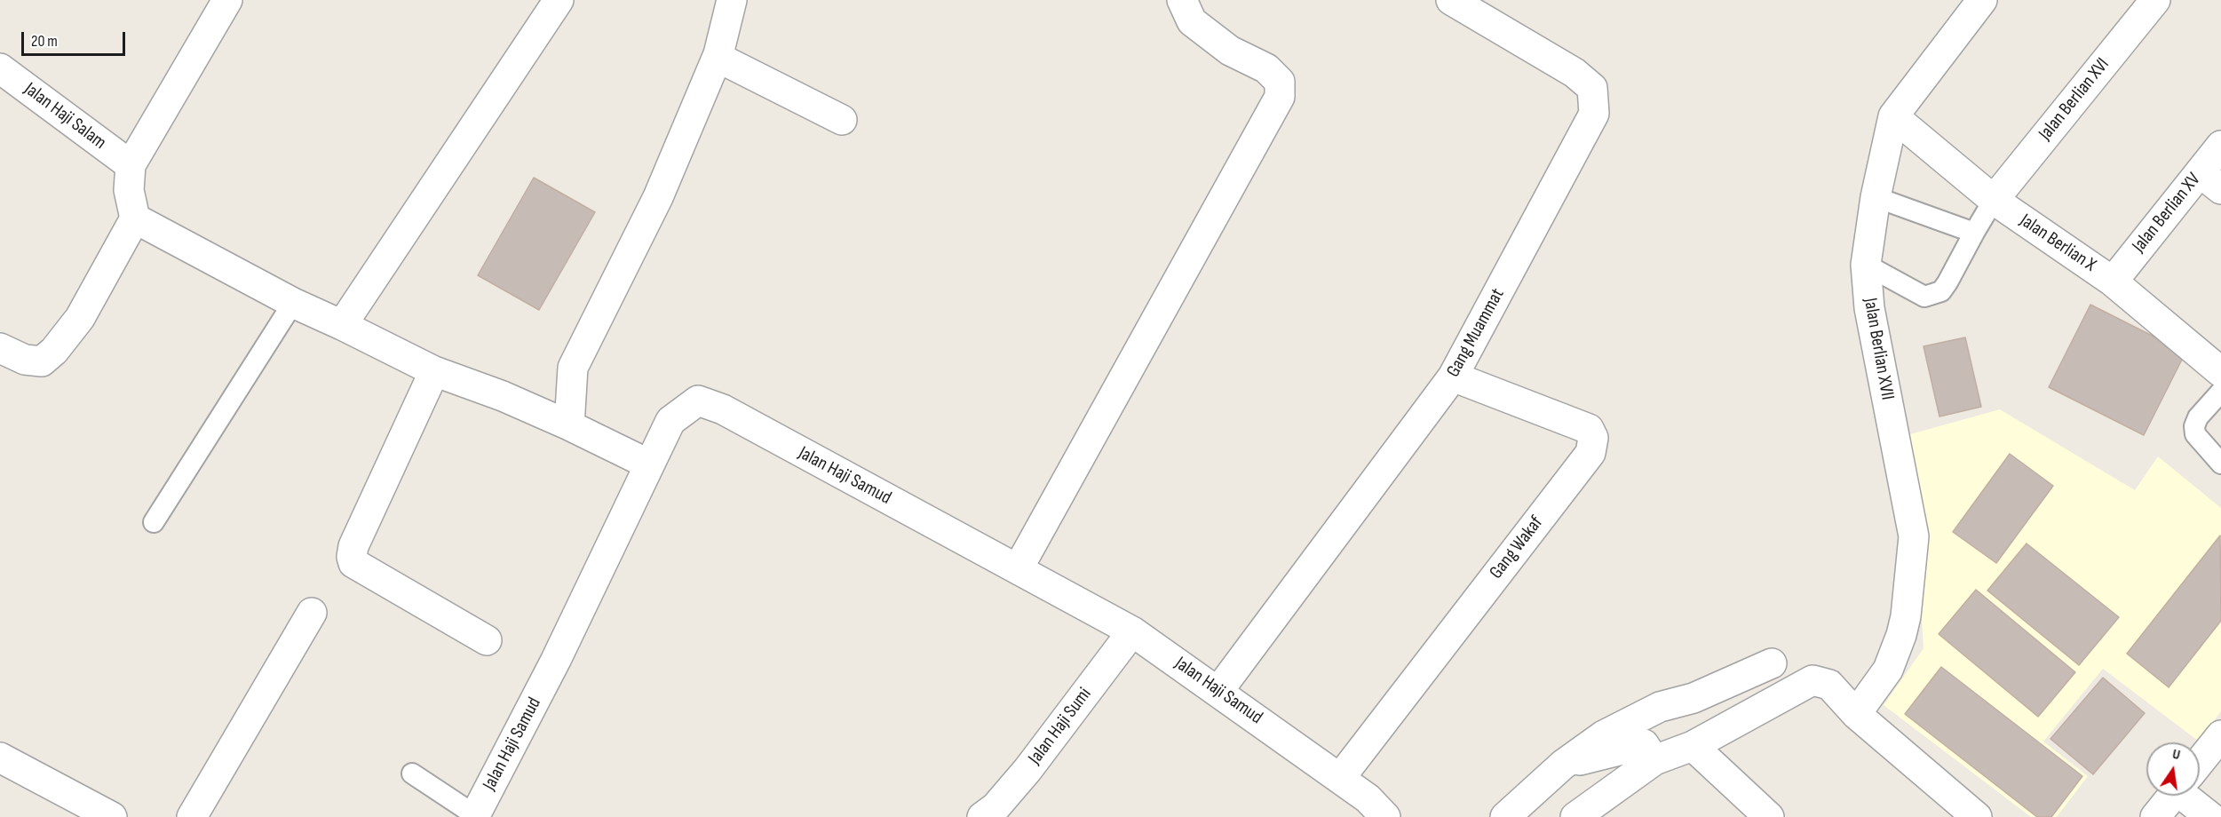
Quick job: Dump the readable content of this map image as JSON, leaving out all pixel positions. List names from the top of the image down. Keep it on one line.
{"streets":{"street":["Jalan Berlian XVI","Jalan Haji Salam","Jalan Berlian XV","Jalan Berlian X","Gang Muammat","Jalan Berlian XVII","Jalan Haji Samud","Gang Wakaf","Jalan Haji Sumi"]},"crossings":[["Jalan Berlian XVI","Jalan Berlian X"],["Jalan Berlian XV","Jalan Berlian X"],["Jalan Berlian X","Jalan Berlian XVII"],["Gang Muammat","Jalan Haji Samud"],["Gang Muammat","Gang Wakaf"],["Jalan Haji Samud","Gang Wakaf"],["Jalan Haji Samud","Jalan Haji Sumi"]],"scale_bar":"20 m","north":"top"}
